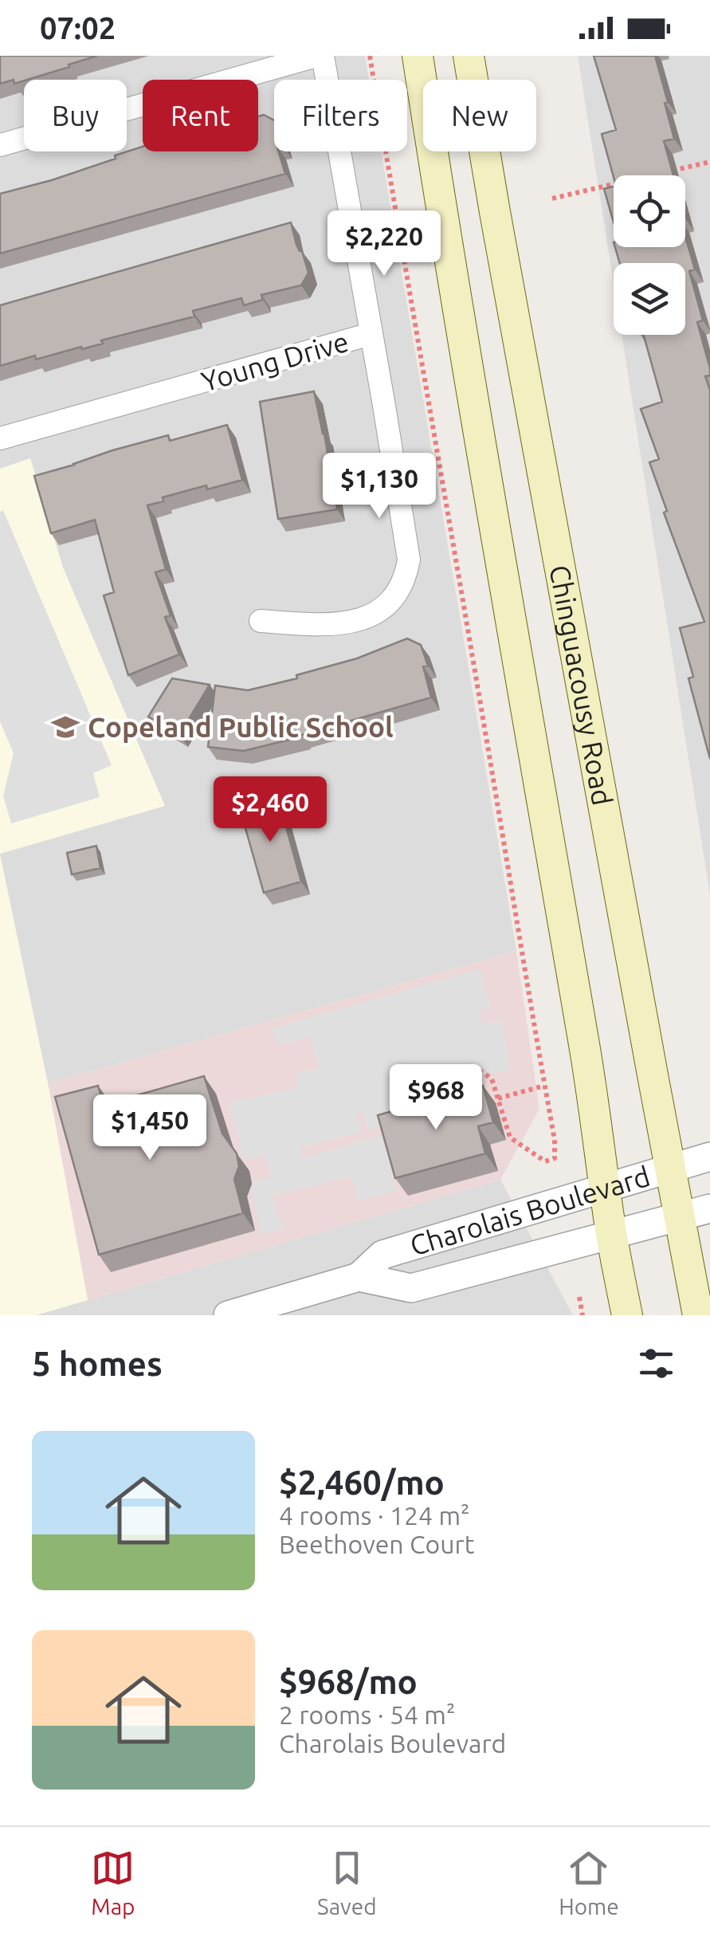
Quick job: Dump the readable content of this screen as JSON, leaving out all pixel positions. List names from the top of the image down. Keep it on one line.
{"streets":{"main road":["Chinguacousy Road"],"street":["Young Drive","Charolais Boulevard"]},"crossings":[["Chinguacousy Road","Charolais Boulevard"]],"places":{"school or university":["Copeland Public School"]},"page":{"status":"07:02","chip":["Buy","Rent","Filters","New"],"price":["$2,220","$1,130","$2,460","$968","$1,450"],"heading":"5 homes","list":[{"name":"$2,460/mo","note":"4 rooms · 124 m² · Beethoven Court"},{"name":"$968/mo","note":"2 rooms · 54 m² · Charolais Boulevard"}],"tabs":["Map","Saved","Home"]}}
